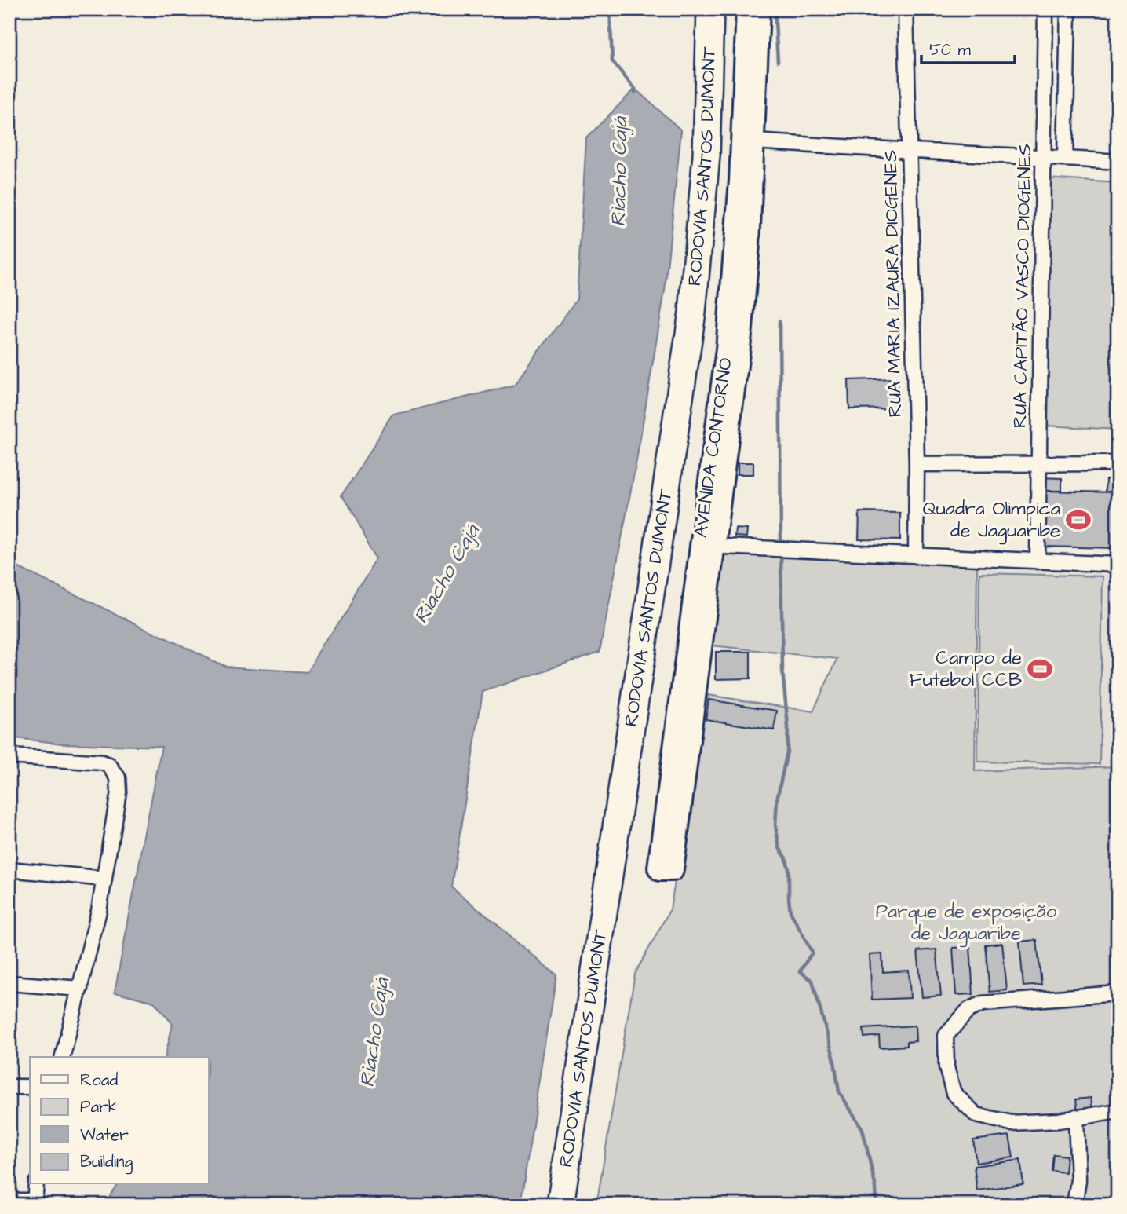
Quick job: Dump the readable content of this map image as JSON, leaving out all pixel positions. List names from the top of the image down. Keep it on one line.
{"streets":{"highway":["RODOVIA SANTOS DUMONT"],"street":["RUA MARIA IZAURA DIOGENES","RUA CAPITÃO VASCO DIOGENES"]},"water":["Riacho Cajá"],"parks":["Parque de exposição de Jaguaribe"],"places":{"sports":["Quadra Olimpica de Jaguaribe","Campo de Futebol CCB"]},"legend":["Road","Park","Water","Building"],"scale_bar":"50 m"}
